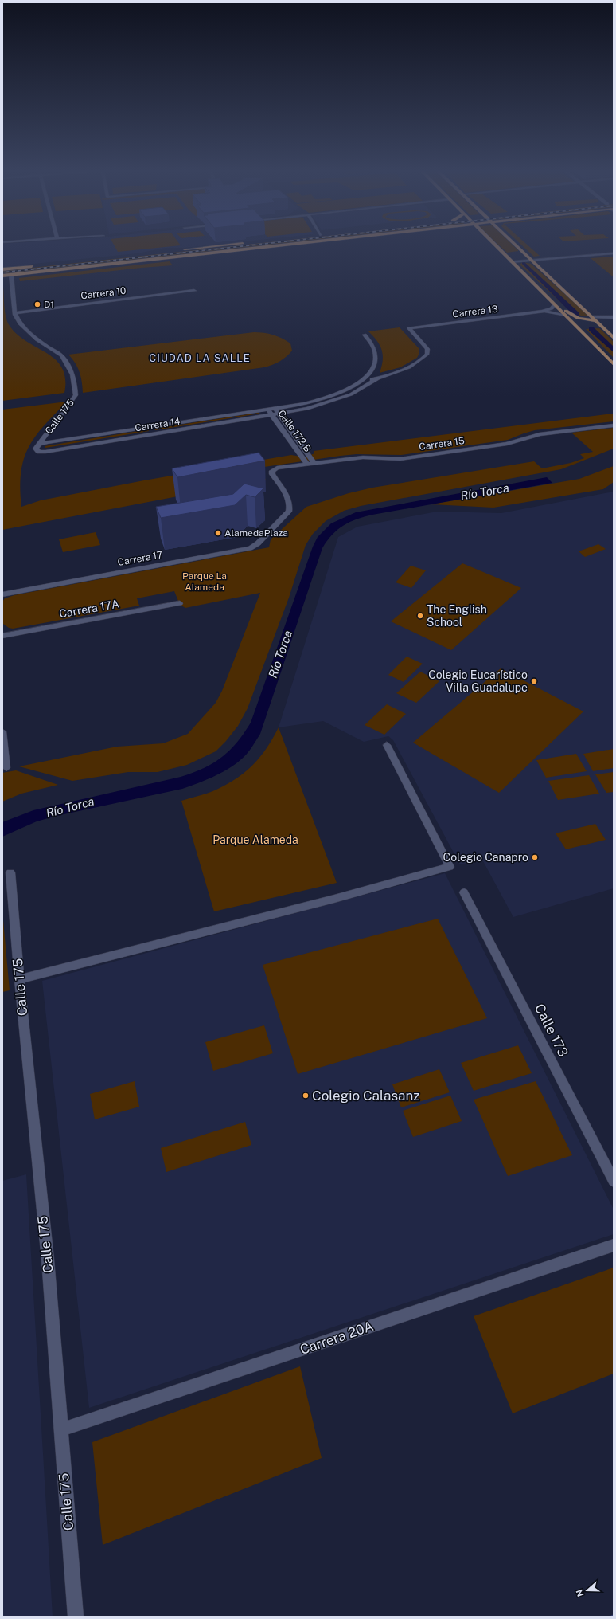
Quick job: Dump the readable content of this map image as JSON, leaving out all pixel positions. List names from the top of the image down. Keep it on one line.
{"streets":{"street":["Carrera 10","Carrera 13","Calle 175","Carrera 14","Calle 172 B","Carrera 15","Carrera 17","Carrera 17A","Calle 173","Carrera 20A"]},"crossings":[["Carrera 10","Calle 175"],["Carrera 13","Carrera 14"],["Calle 175","Carrera 14"],["Calle 175","Carrera 20A"],["Carrera 14","Calle 172 B"],["Calle 172 B","Carrera 15"],["Carrera 15","Carrera 17"]],"districts":["CIUDAD LA SALLE"],"water":["Río Torca"],"parks":["Parque La Alameda","Parque Alameda"],"places":["D1","AlamedaPlaza","The English School","Colegio Eucarístico Villa Guadalupe","Colegio Canapro","Colegio Calasanz"],"north":"left"}
